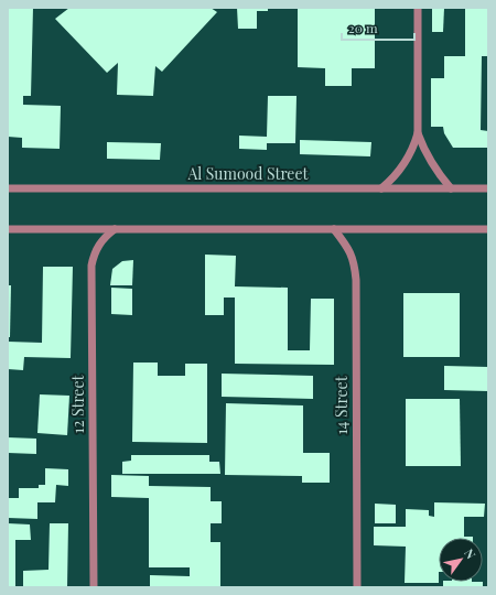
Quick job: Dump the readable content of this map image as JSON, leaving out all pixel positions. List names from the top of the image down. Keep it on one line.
{"streets":{"street":["Al Sumood Street","12 Street","14 Street"]},"scale_bar":"20 m","north":"top right"}
